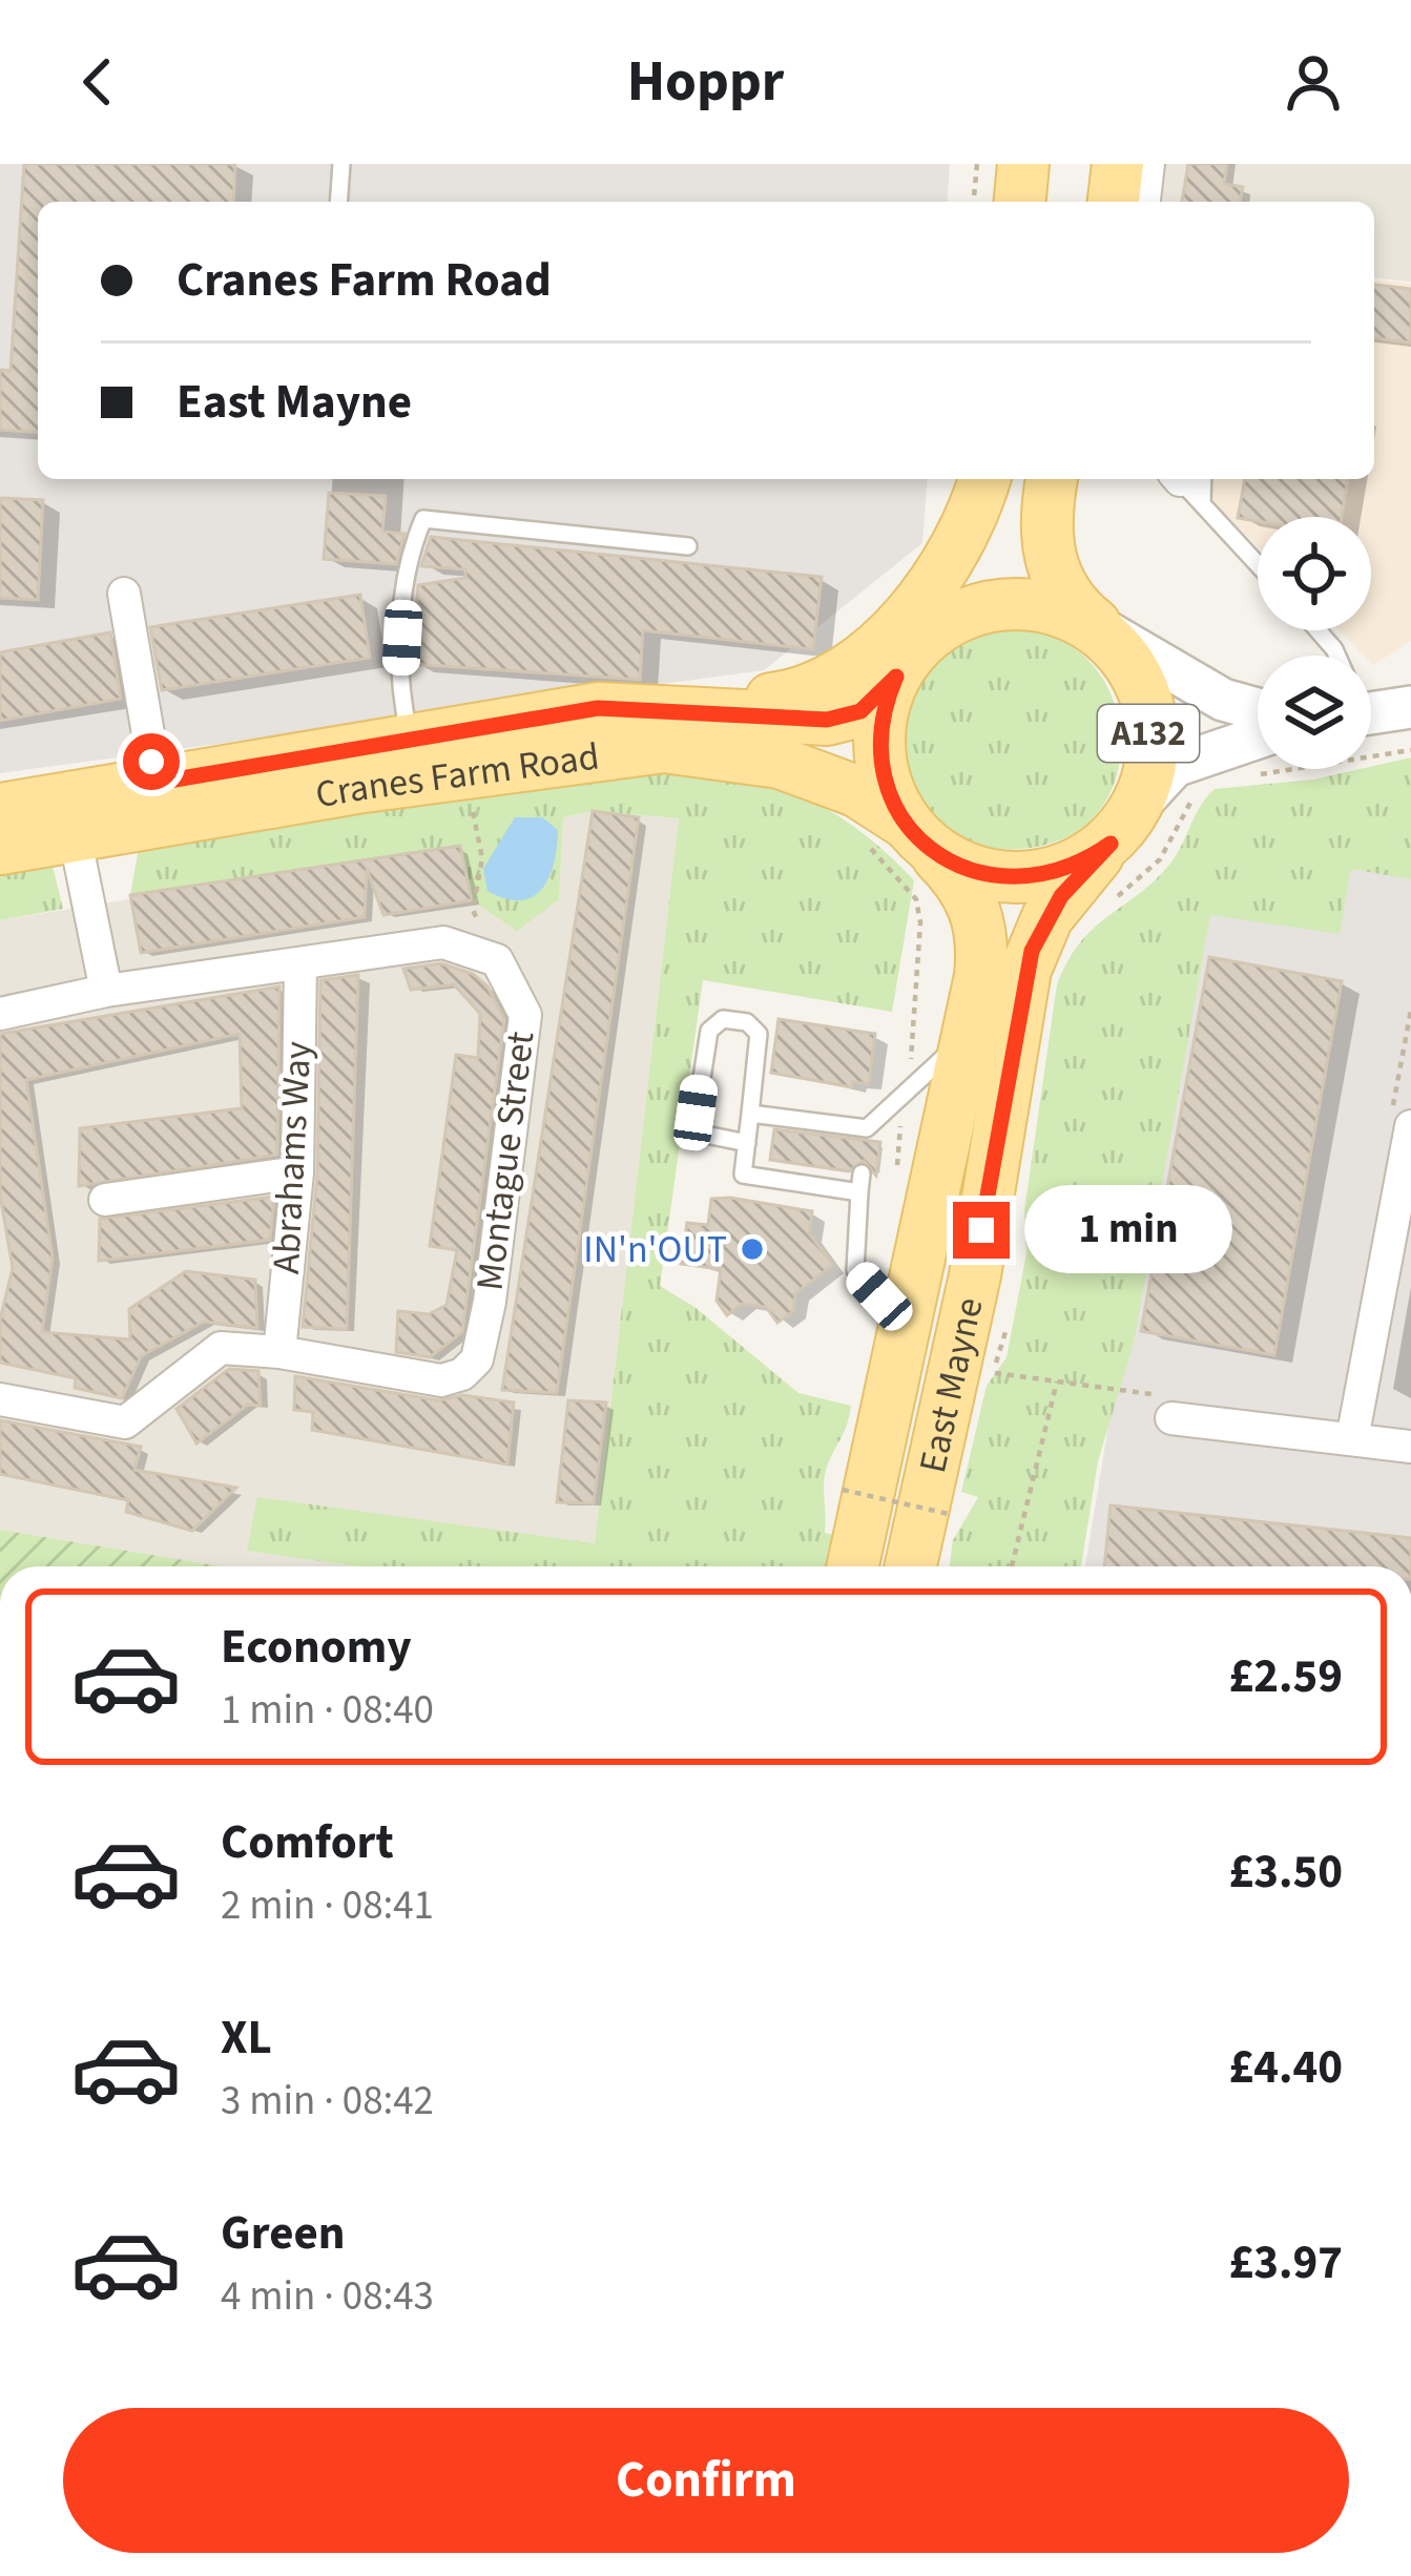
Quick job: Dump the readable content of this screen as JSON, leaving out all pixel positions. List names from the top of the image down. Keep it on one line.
{"streets":{"main road":["A132","Cranes Farm Road","East Mayne"],"street":["Abrahams Way","Montague Street"]},"crossings":[["A132","Cranes Farm Road"],["A132","East Mayne"],["Cranes Farm Road","East Mayne"],["Abrahams Way","Montague Street"]],"places":["IN'n'OUT"],"page":{"header":"Hoppr","banner":["Cranes Farm Road","East Mayne"],"bubble":"1 min","list":[{"name":"Economy","note":"1 min · 08:40","value":"£2.59"},{"name":"Comfort","note":"2 min · 08:41","value":"£3.50"},{"name":"XL","note":"3 min · 08:42","value":"£4.40"},{"name":"Green","note":"4 min · 08:43","value":"£3.97"}],"buttons":"Confirm"}}
